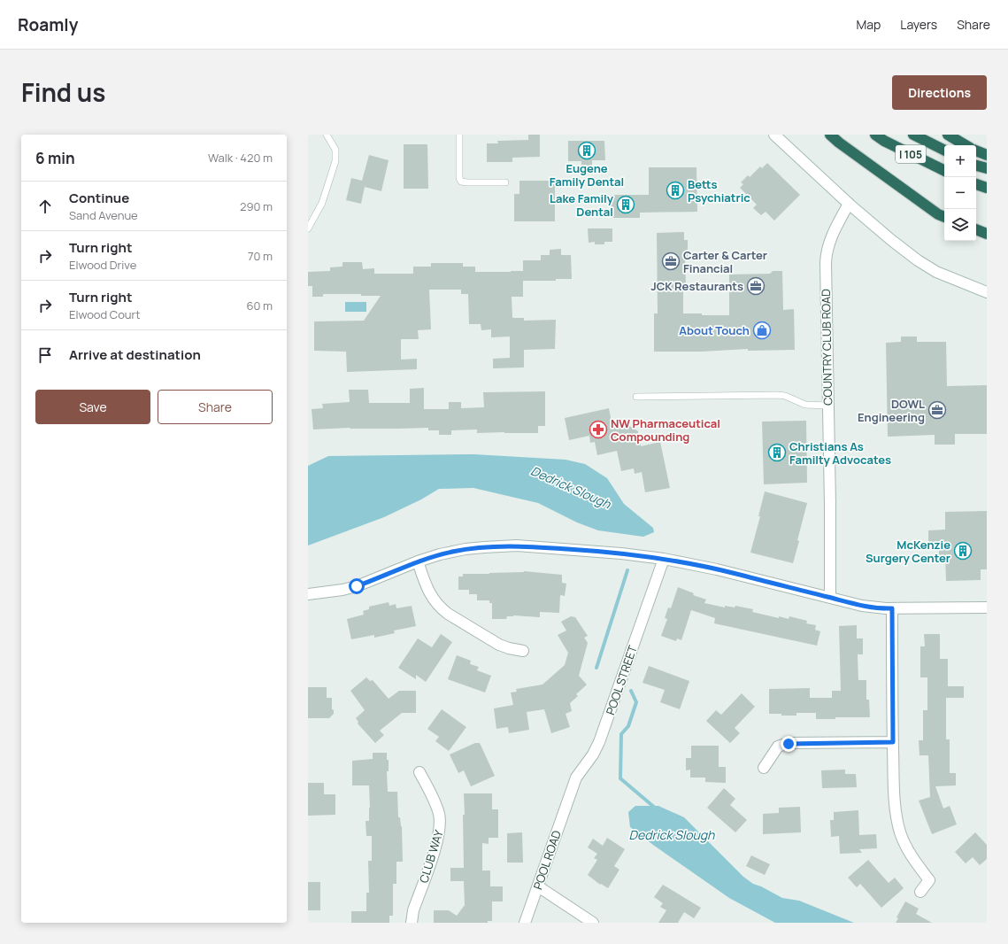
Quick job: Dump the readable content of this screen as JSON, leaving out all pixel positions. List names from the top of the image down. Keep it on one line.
{"streets":{"highway":["I 105"],"street":["COUNTRY CLUB ROAD","POOL STREET","CLUB WAY","POOL ROAD"]},"crossings":[["POOL STREET","POOL ROAD"]],"water":["Dedrick Slough"],"places":{"building":["Eugene Family Dental","Betts Psychiatric","Lake Family Dental","Christians As Familty Advocates","McKenzie Surgery Center"],"office":["Carter & Carter Financial","JCK Restaurants","DOWL Engineering"],"shop":["About Touch"],"pharmacy":["NW Pharmaceutical Compounding"]},"page":{"header":"Roamly","nav":["Map","Layers","Share"],"title":"Find us","buttons":["Directions",["Save","Share"]],"heading":["6 min","Walk · 420 m"],"map_buttons":["+","−"],"list":[["Continue","Sand Avenue","290 m"],["Turn right","Elwood Drive","70 m"],["Turn right","Elwood Court","60 m"],"Arrive at destination"]}}
